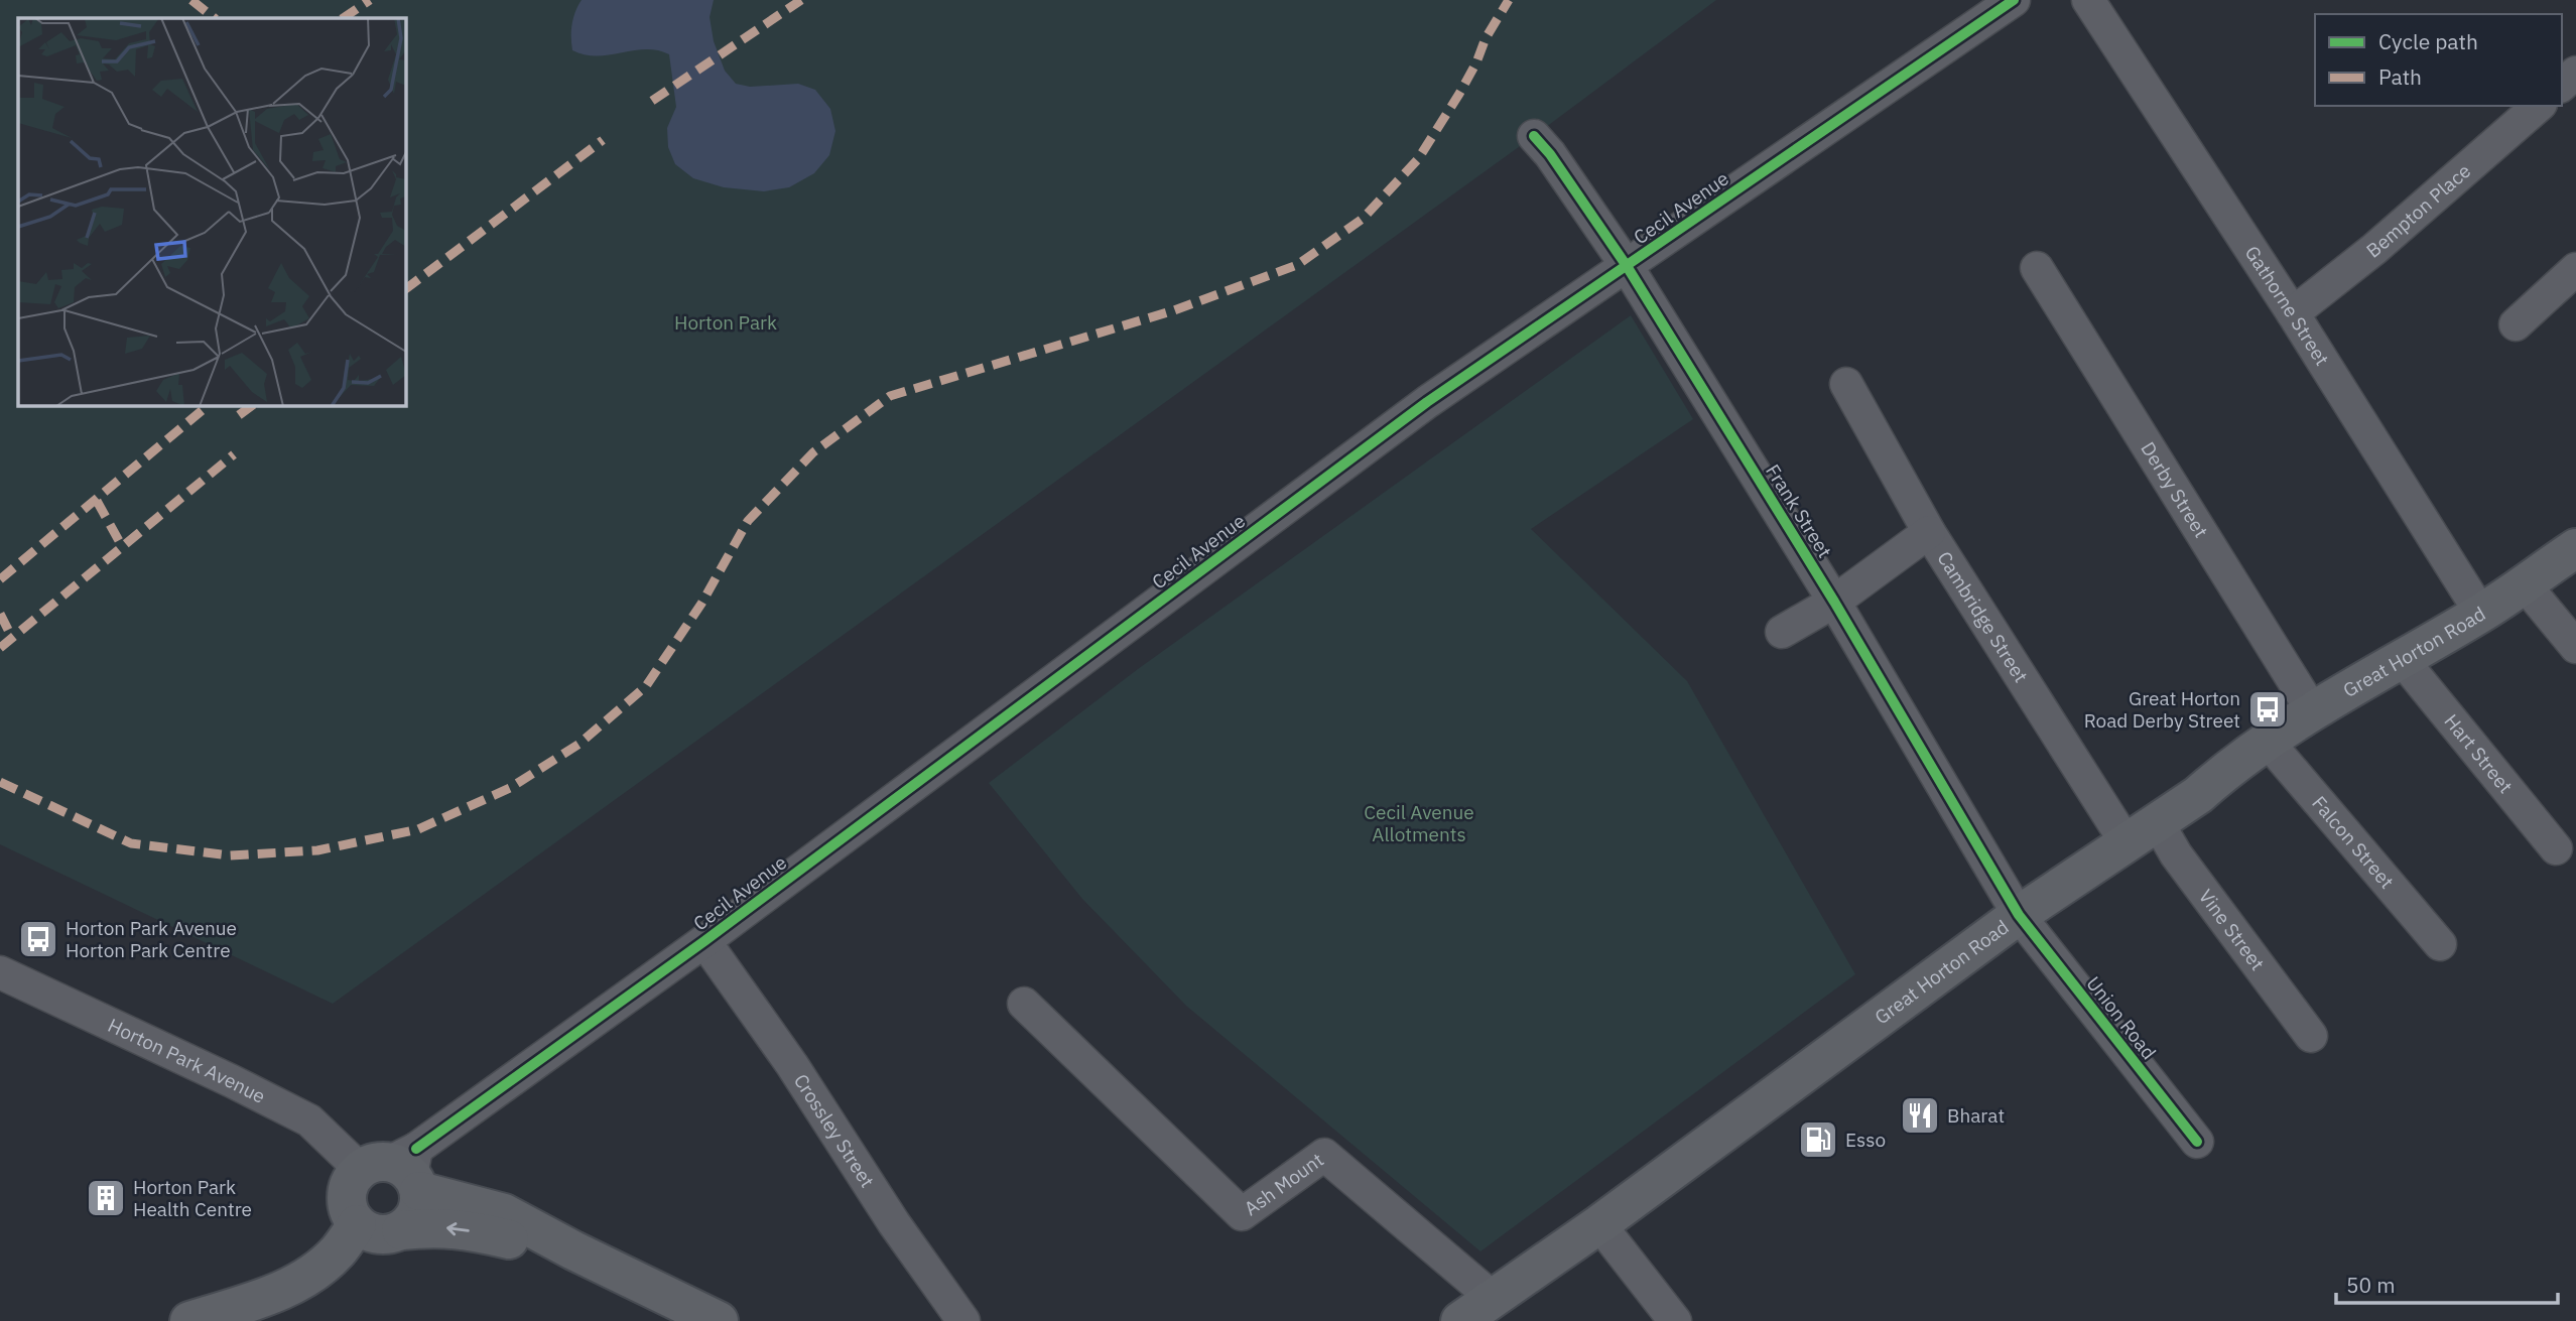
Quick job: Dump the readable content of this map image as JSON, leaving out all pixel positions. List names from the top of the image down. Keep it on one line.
{"streets":{"main road":["Great Horton Road","Horton Park Avenue"],"street":["Cecil Avenue","Bempton Place","Gathorne Street","Derby Street","Frank Street","Cambridge Street","Hart Street","Falcon Street","Vine Street","Union Road","Crossley Street","Ash Mount"]},"crossings":[["Cecil Avenue","Frank Street"],["Cecil Avenue","Horton Park Avenue"],["Cecil Avenue","Crossley Street"],["Bempton Place","Gathorne Street"],["Gathorne Street","Great Horton Road"],["Derby Street","Great Horton Road"],["Frank Street","Great Horton Road"],["Frank Street","Union Road"],["Cambridge Street","Great Horton Road"],["Cambridge Street","Vine Street"],["Great Horton Road","Hart Street"],["Great Horton Road","Falcon Street"],["Great Horton Road","Vine Street"],["Great Horton Road","Union Road"],["Great Horton Road","Ash Mount"]],"parks":["Horton Park","Cecil Avenue Allotments"],"places":{"bus stop":["Great Horton Road Derby Street","Horton Park Avenue Horton Park Centre"],"restaurant":["Bharat"],"fuel station":["Esso"],"building":["Horton Park Health Centre"]},"legend":["Cycle path","Path"],"scale_bar":"50 m"}
